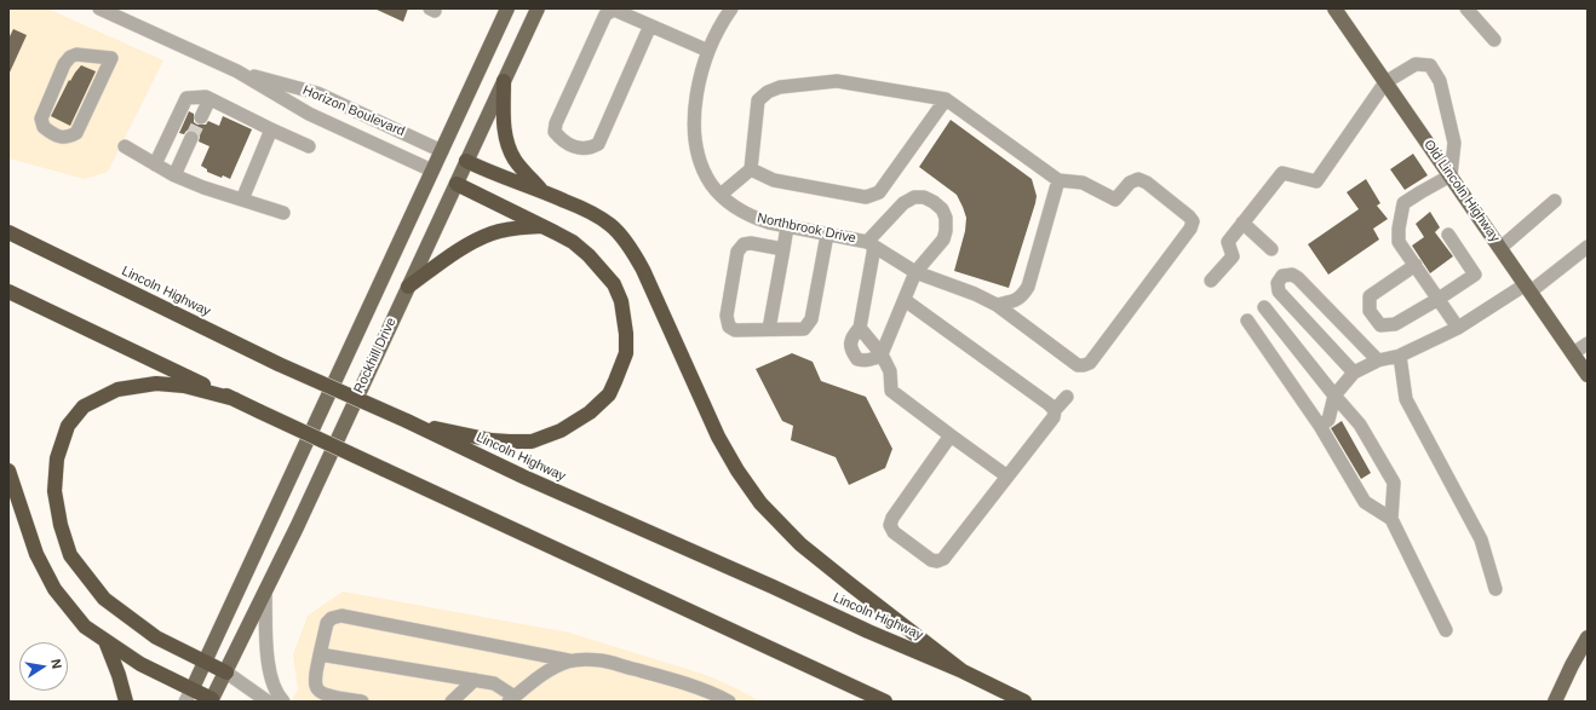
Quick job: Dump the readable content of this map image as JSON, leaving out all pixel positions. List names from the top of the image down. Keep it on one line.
{"streets":{"highway":["Lincoln Highway"],"main road":["Horizon Boulevard","Old Lincoln Highway","Rockhill Drive"],"street":["Northbrook Drive"]},"crossings":[["Horizon Boulevard","Rockhill Drive"]],"north":"right"}
